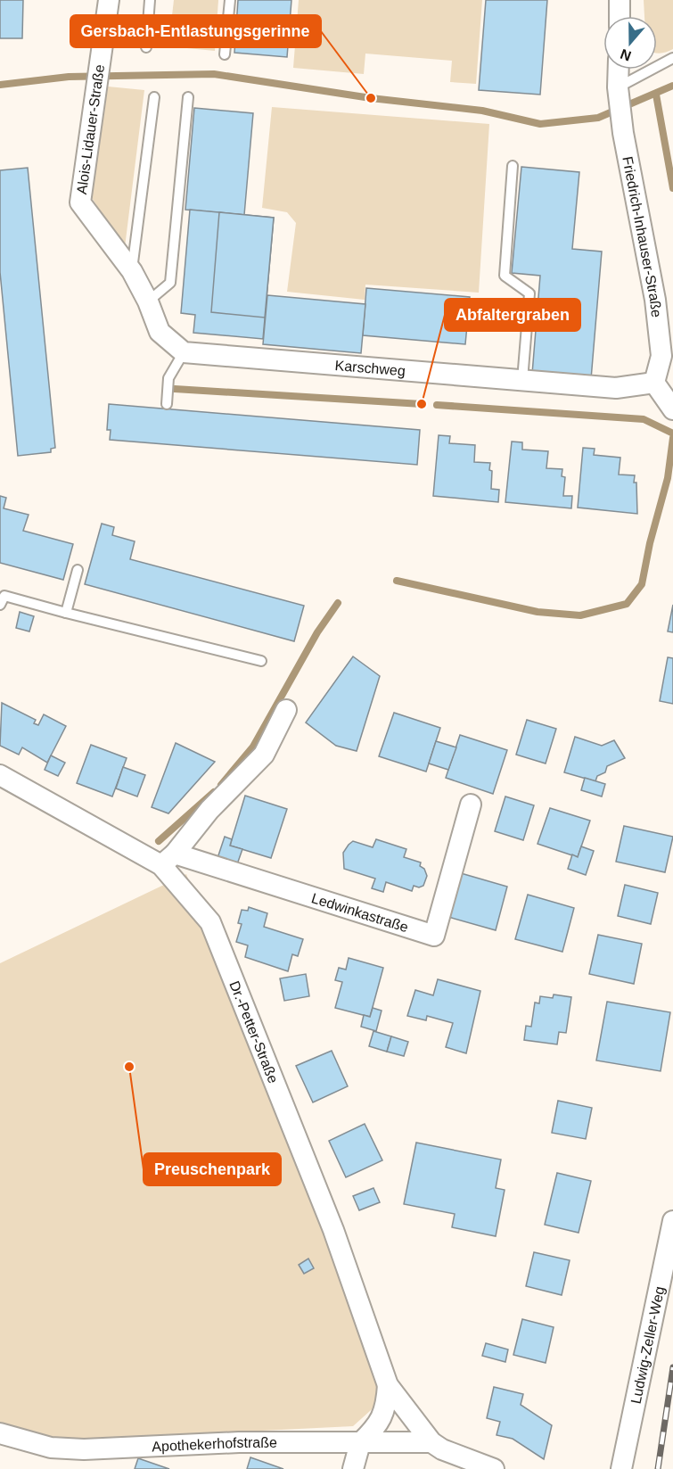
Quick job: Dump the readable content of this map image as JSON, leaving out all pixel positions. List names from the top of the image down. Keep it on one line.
{"streets":{"street":["Alois-Lidauer-Straße","Friedrich-Inhauser-Straße","Karschweg","Ledwinkastraße","Dr.-Petter-Straße","Ludwig-Zeller-Weg","Apothekerhofstraße"]},"crossings":[["Alois-Lidauer-Straße","Karschweg"],["Friedrich-Inhauser-Straße","Karschweg"],["Ledwinkastraße","Dr.-Petter-Straße"],["Dr.-Petter-Straße","Apothekerhofstraße"]],"places":["Gersbach-Entlastungsgerinne","Abfaltergraben","Preuschenpark"],"north":"bottom"}
